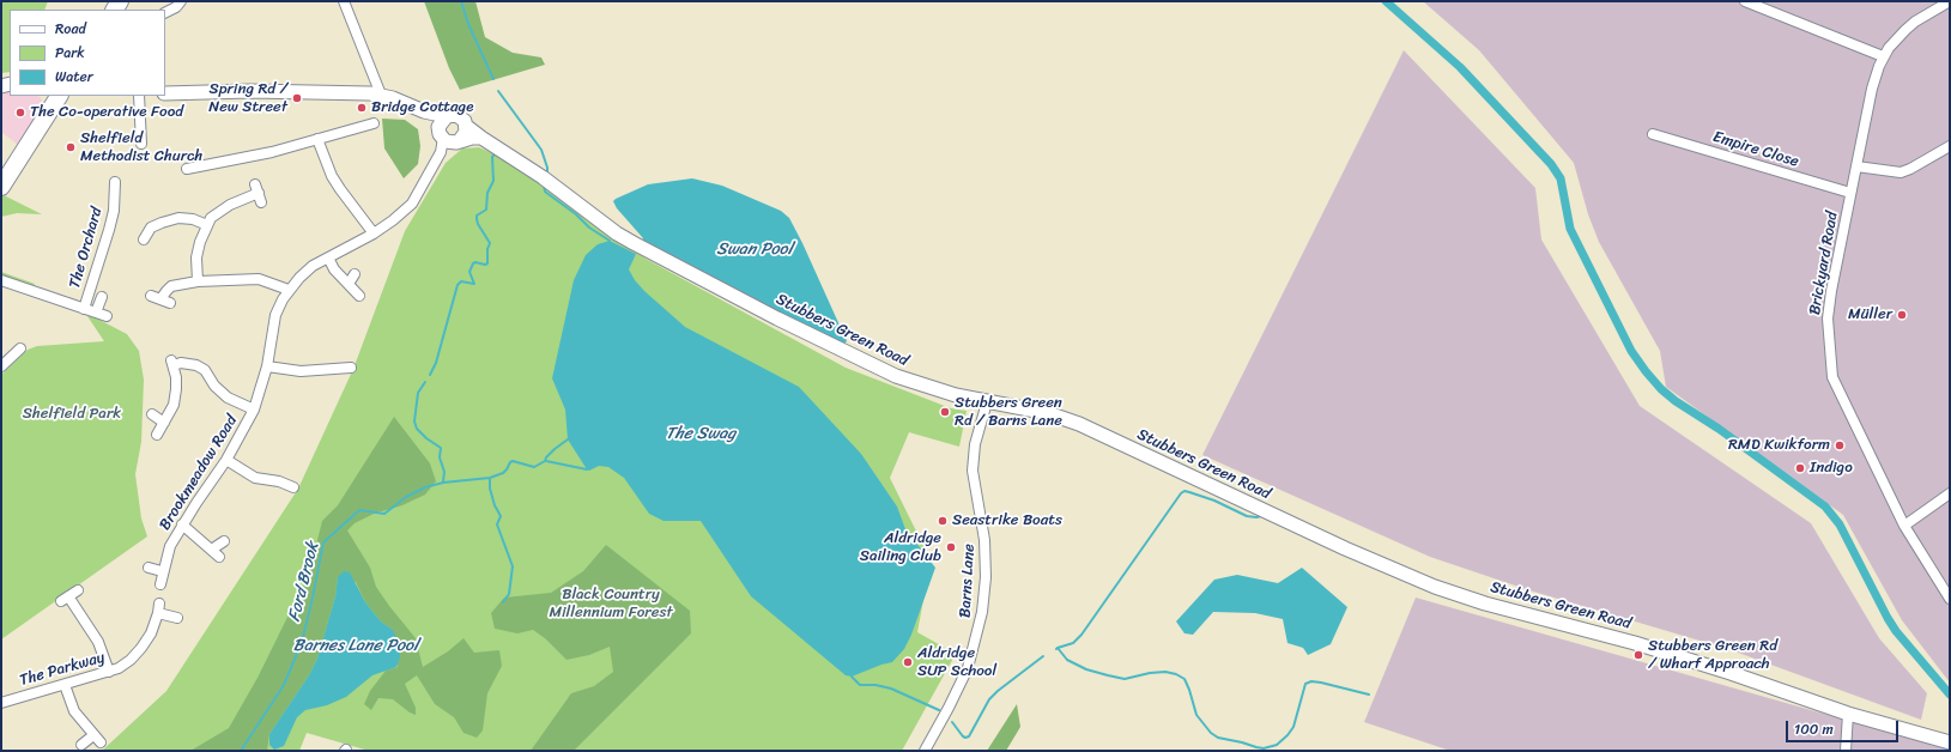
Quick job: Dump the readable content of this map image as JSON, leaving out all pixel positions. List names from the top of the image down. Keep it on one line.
{"streets":{"street":["Empire Close","The Orchard","Brickyard Road","Stubbers Green Road","Brookmeadow Road","Barns Lane","The Parkway"]},"crossings":[["Empire Close","Brickyard Road"],["Stubbers Green Road","Brookmeadow Road"],["Stubbers Green Road","Barns Lane"]],"water":["Swan Pool","The Swag","Ford Brook","Barnes Lane Pool"],"parks":["Shelfield Park","Black Country Millennium Forest"],"places":["Spring Rd / New Street","Bridge Cottage","The Co-operative Food","Shelfield Methodist Church","Müller","Stubbers Green Rd / Barns Lane","RMD Kwikform","Indigo","Seastrike Boats","Aldridge Sailing Club","Stubbers Green Rd / Wharf Approach","Aldridge SUP School"],"legend":["Road","Park","Water"],"scale_bar":"100 m"}
